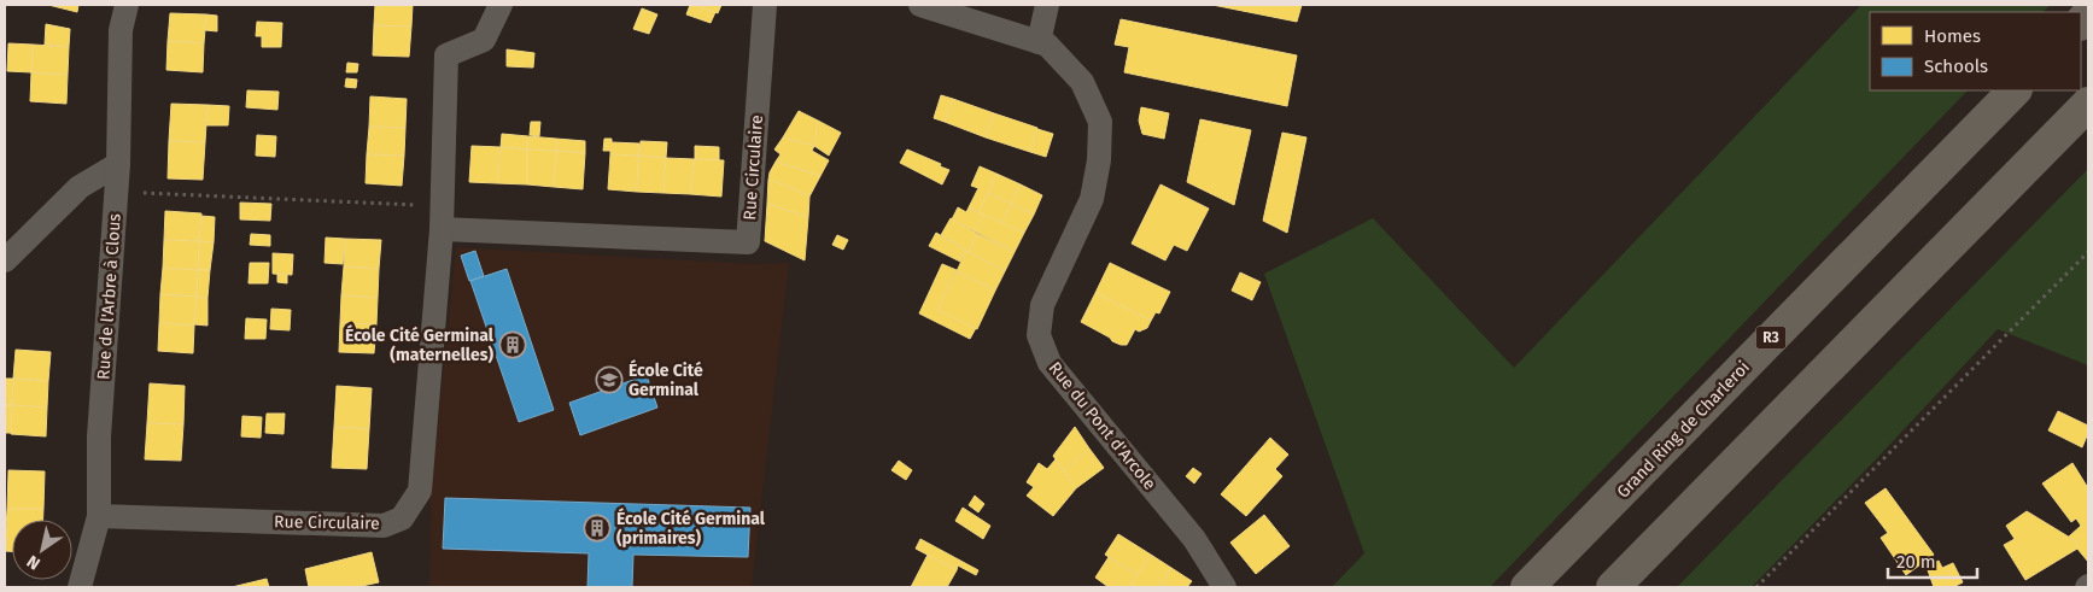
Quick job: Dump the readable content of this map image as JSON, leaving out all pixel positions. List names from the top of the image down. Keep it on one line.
{"streets":{"highway":["R3","Grand Ring de Charleroi"],"street":["Rue Circulaire","Rue de l'Arbre à Clous","Rue du Pont d'Arcole"]},"crossings":[["Rue Circulaire","Rue de l'Arbre à Clous"]],"places":{"building":["École Cité Germinal (maternelles)","École Cité Germinal (primaires)"],"school or university":["École Cité Germinal"]},"legend":["Homes","Schools"],"scale_bar":"20 m","north":"bottom left"}
